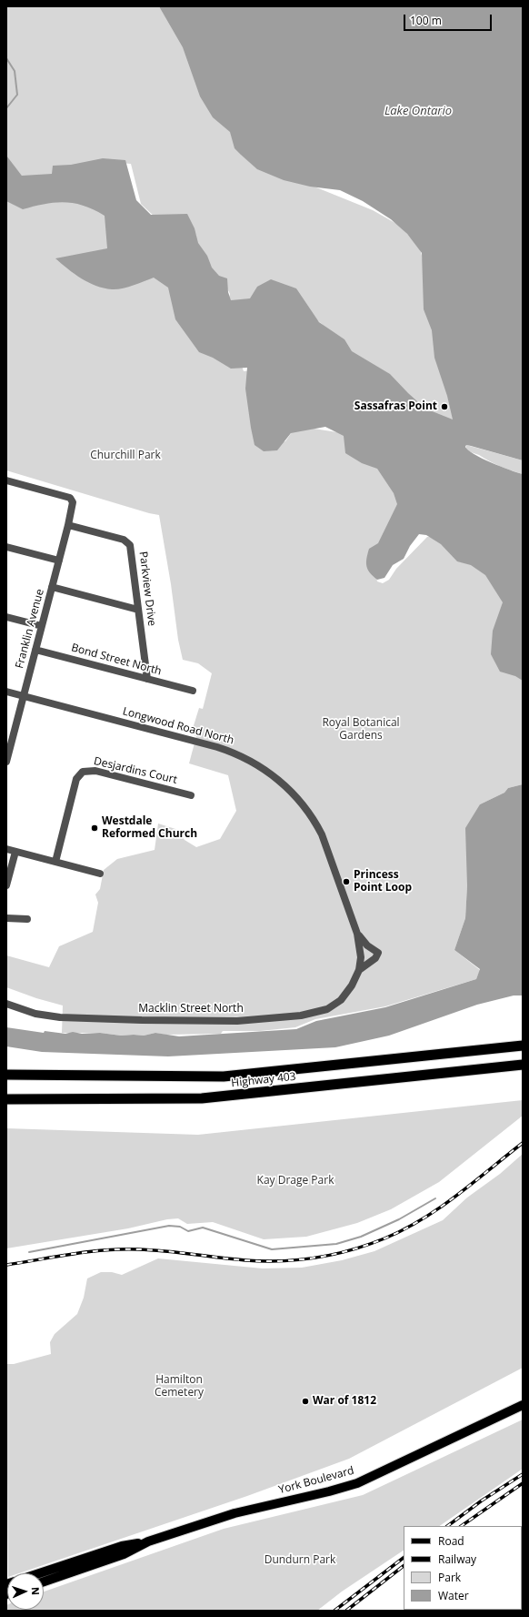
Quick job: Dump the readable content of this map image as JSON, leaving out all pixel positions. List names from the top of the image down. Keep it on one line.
{"streets":{"highway":["Highway 403"],"main road":["York Boulevard"],"street":["Parkview Drive","Franklin Avenue","Bond Street North","Longwood Road North","Desjardins Court","Macklin Street North"]},"crossings":[["Parkview Drive","Franklin Avenue"],["Parkview Drive","Bond Street North"],["Franklin Avenue","Bond Street North"],["Franklin Avenue","Longwood Road North"],["Longwood Road North","Macklin Street North"]],"water":["Lake Ontario"],"parks":["Churchill Park","Royal Botanical Gardens","Kay Drage Park","Hamilton Cemetery","Dundurn Park"],"places":["Sassafras Point","Westdale Reformed Church","Princess Point Loop","War of 1812"],"legend":["Road","Railway","Park","Water"],"scale_bar":"100 m","north":"right"}
